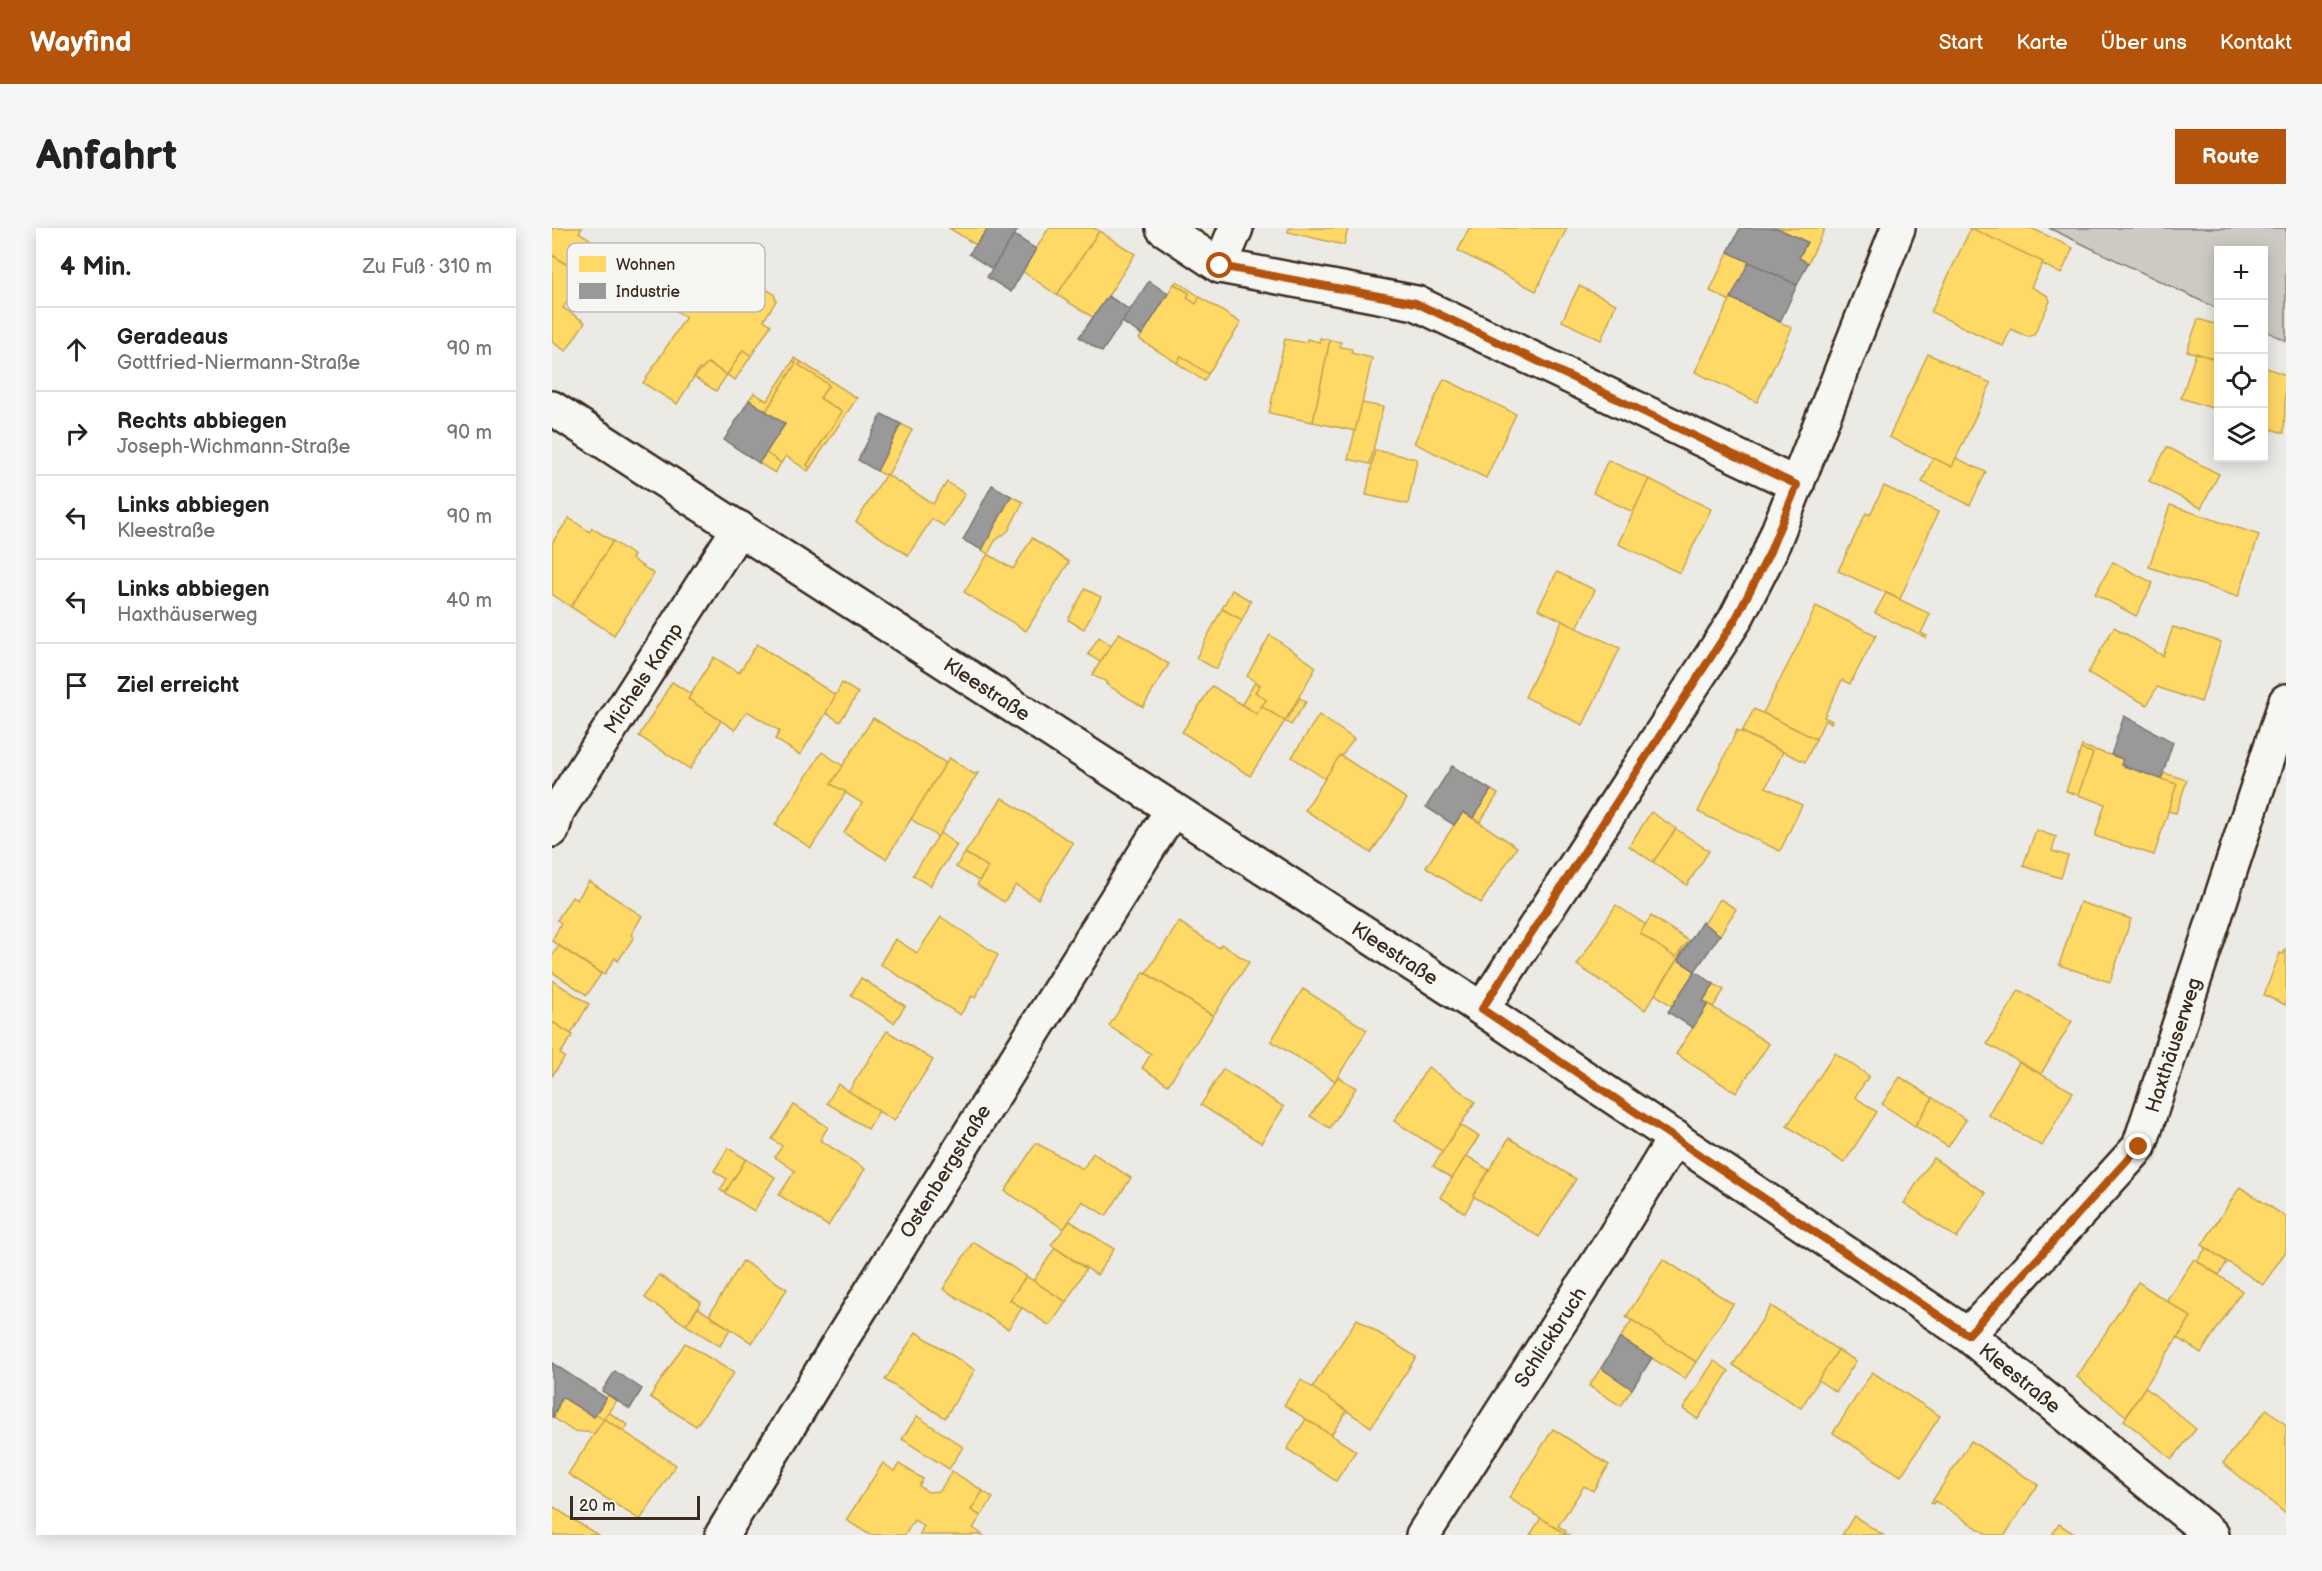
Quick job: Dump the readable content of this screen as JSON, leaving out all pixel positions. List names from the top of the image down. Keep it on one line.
{"streets":{"street":["Michels Kamp","Kleestraße","Haxthäuserweg","Ostenbergstraße","Schlickbruch"]},"crossings":[["Michels Kamp","Kleestraße"],["Kleestraße","Haxthäuserweg"],["Kleestraße","Ostenbergstraße"],["Kleestraße","Schlickbruch"]],"legend":["Wohnen","Industrie"],"scale_bar":"20 m","page":{"header":"Wayfind","nav":["Start","Karte","Über uns","Kontakt"],"buttons":"Route","title":"Anfahrt","heading":["4 Min.","Zu Fuß · 310 m"],"map_buttons":["+","−"],"list":[["Geradeaus","Gottfried-Niermann-Straße","90 m"],["Rechts abbiegen","Joseph-Wichmann-Straße","90 m"],["Links abbiegen","Kleestraße","90 m"],["Links abbiegen","Haxthäuserweg","40 m"],"Ziel erreicht"],"scale":"20 m"}}
